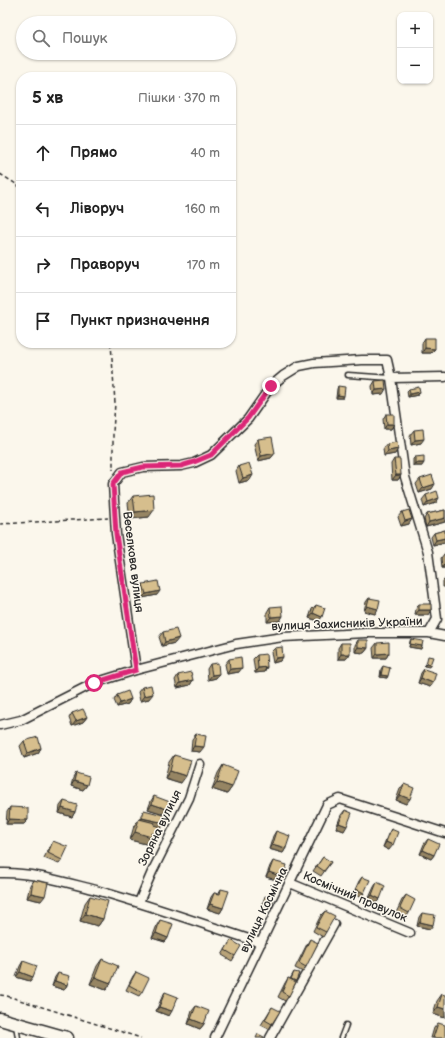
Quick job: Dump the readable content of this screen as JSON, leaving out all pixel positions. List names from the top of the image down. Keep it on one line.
{"streets":{"street":["Веселкова вулиця","вулиця Захисників України","Зоряна вулиця","Космічний провулок","вулиця Космічна"]},"crossings":[["Веселкова вулиця","вулиця Захисників України"],["Космічний провулок","вулиця Космічна"]],"page":{"map_buttons":["+","−"],"search":"Пошук","heading":["5 хв","Пішки · 370 m"],"list":[["Прямо","40 m"],["Ліворуч","160 m"],["Праворуч","170 m"],"Пункт призначення"]}}
